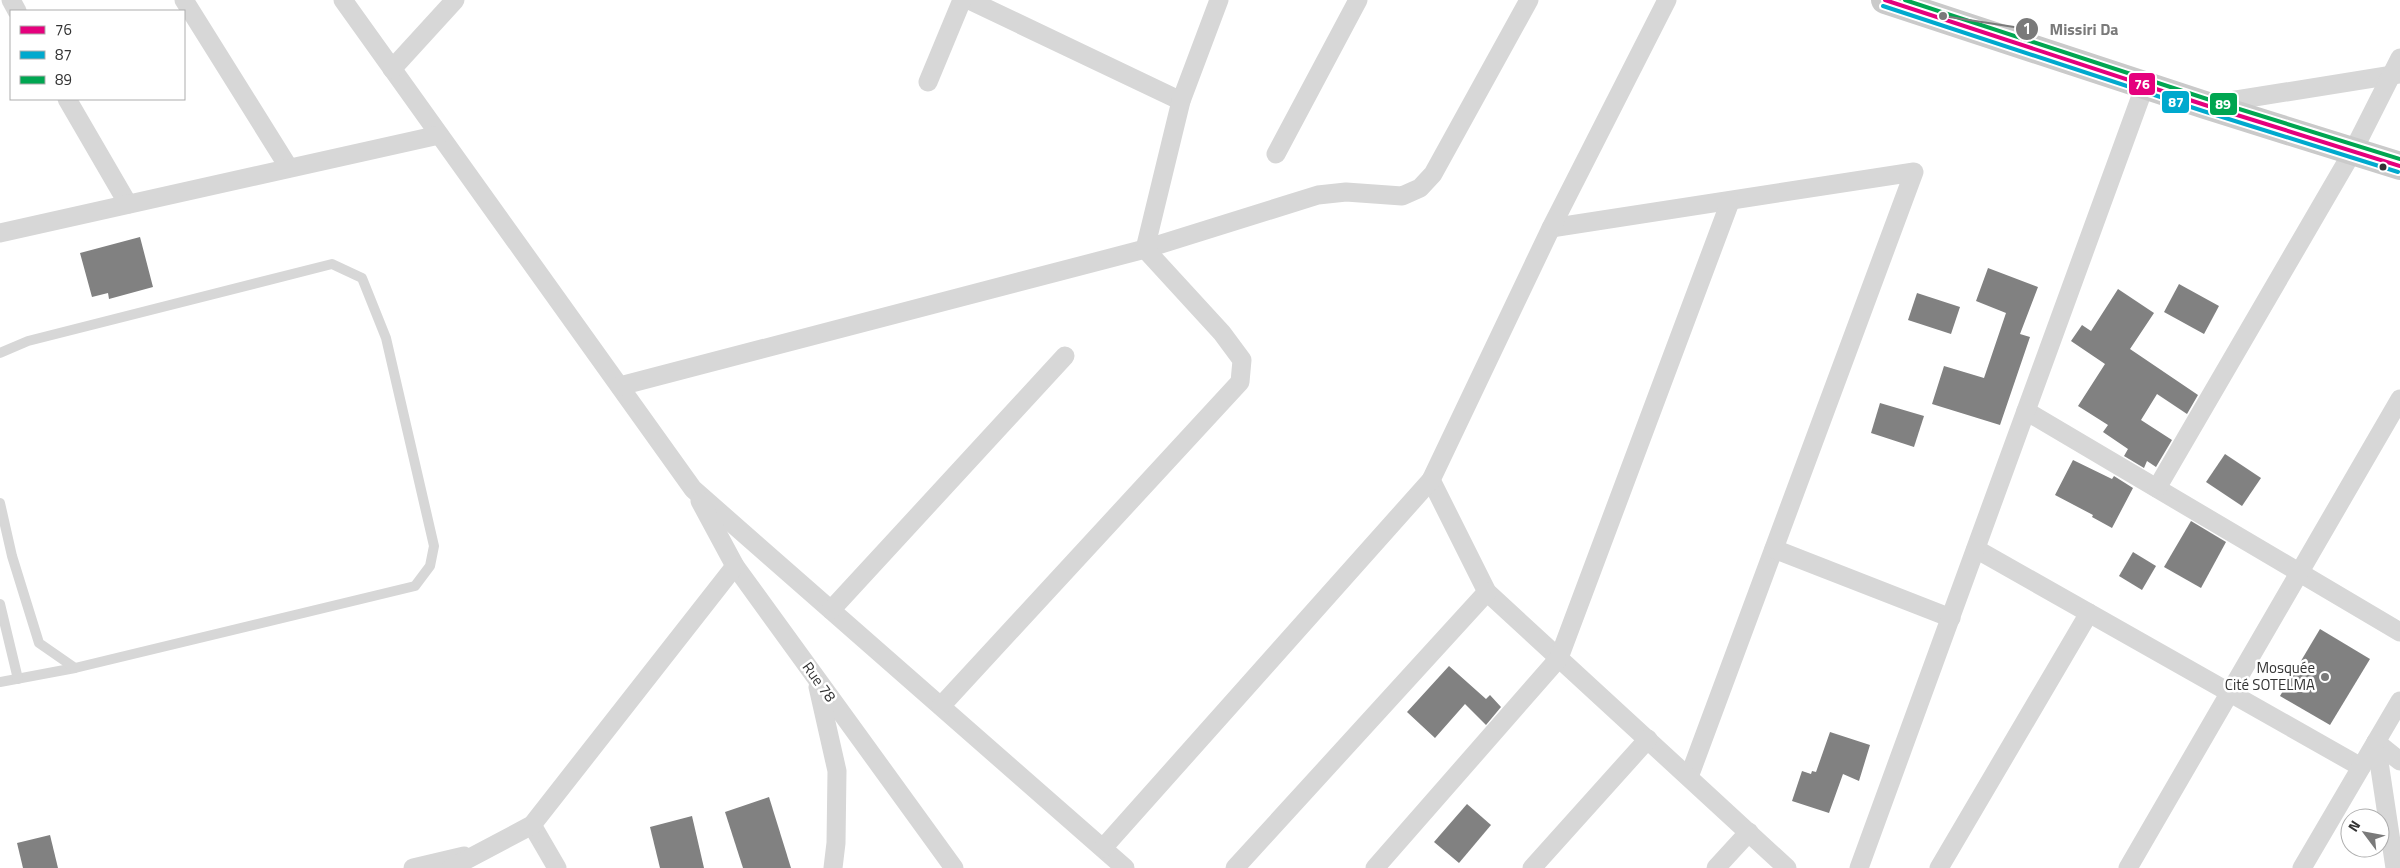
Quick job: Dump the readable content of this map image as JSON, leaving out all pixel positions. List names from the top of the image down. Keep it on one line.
{"streets":{"street":["Rue 78"]},"places":["Missiri Da","Mosquée Cité SOTELMA"],"lines":["transit line 76","transit line 89","transit line 87"],"legend":["76","87","89"],"north":"top left"}
